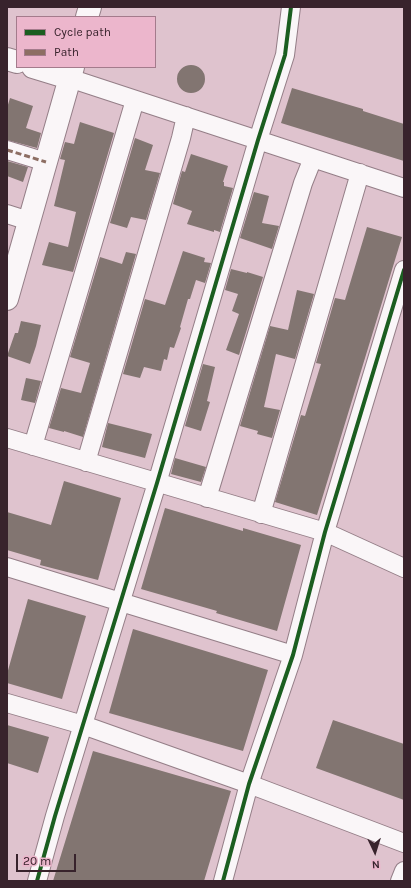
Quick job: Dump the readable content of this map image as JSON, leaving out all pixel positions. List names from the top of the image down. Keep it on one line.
{"legend":["Cycle path","Path"],"scale_bar":"20 m","north":"bottom"}
